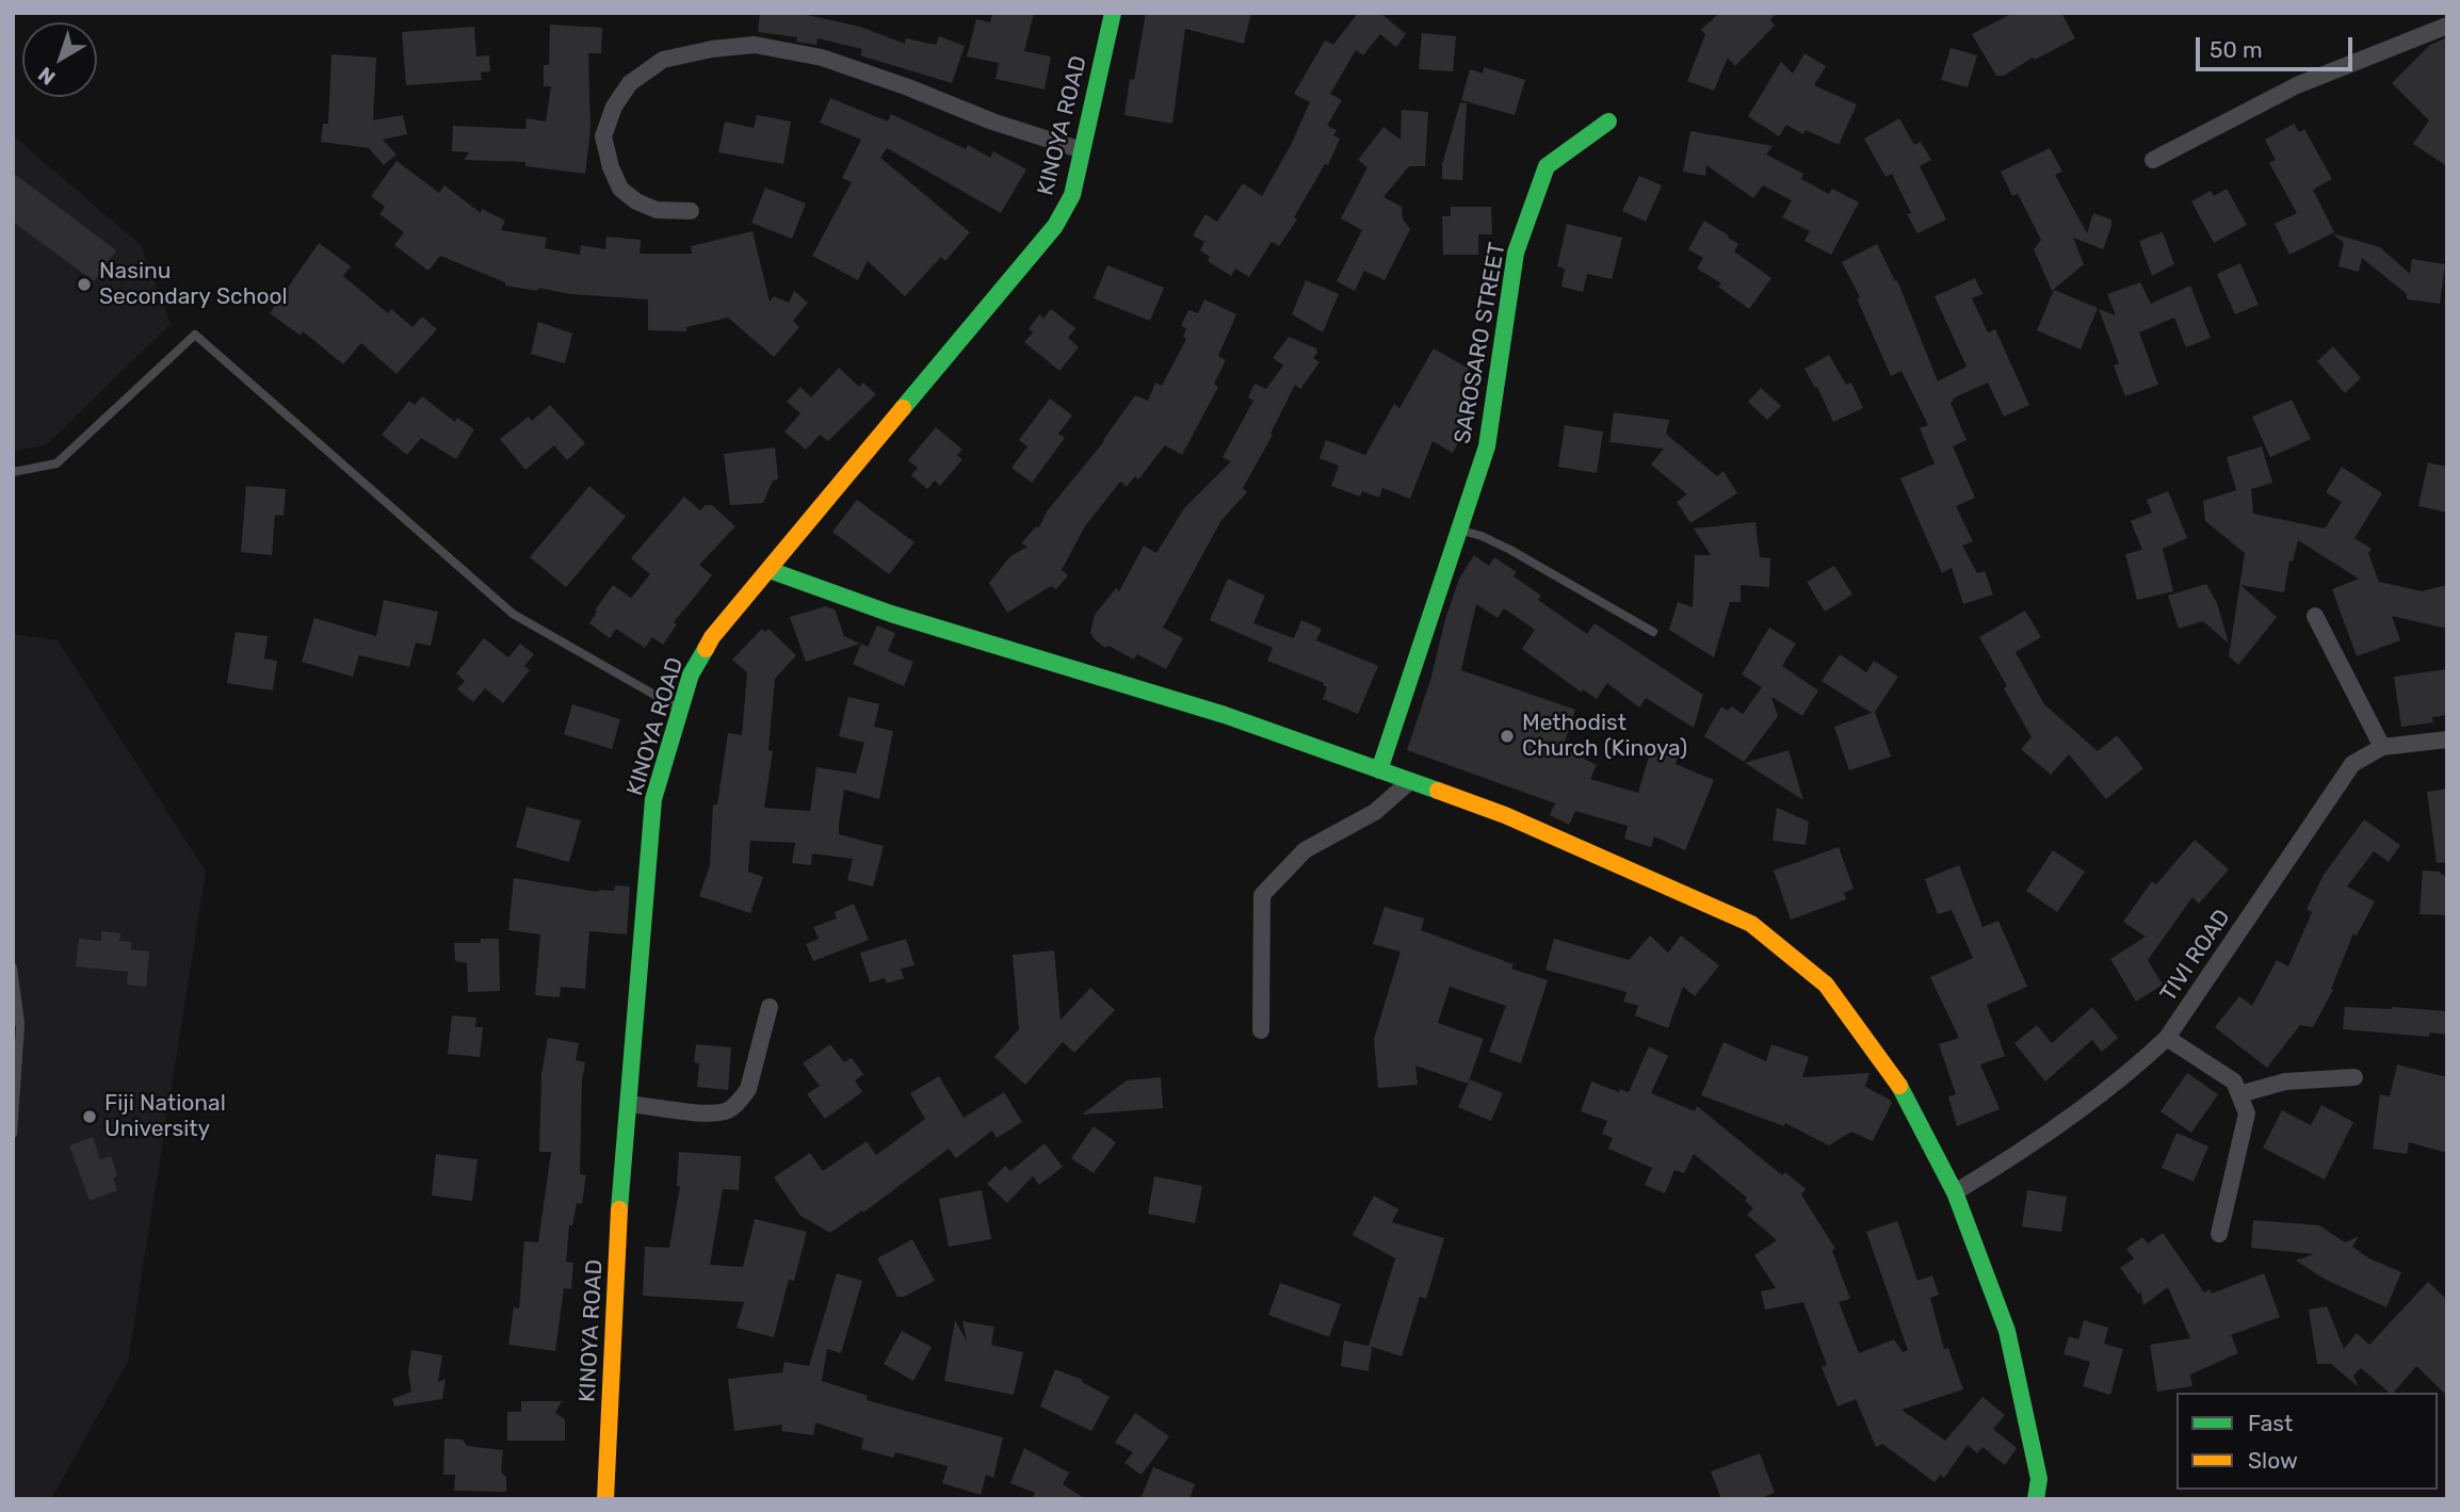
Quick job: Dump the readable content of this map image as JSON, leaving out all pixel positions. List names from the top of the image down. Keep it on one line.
{"streets":{"street":["KINOYA ROAD","SAROSARO STREET","TIVI ROAD"]},"places":["Nasinu Secondary School","Methodist Church (Kinoya)","Fiji National University"],"legend":["Fast","Slow"],"scale_bar":"50 m","north":"bottom left"}
